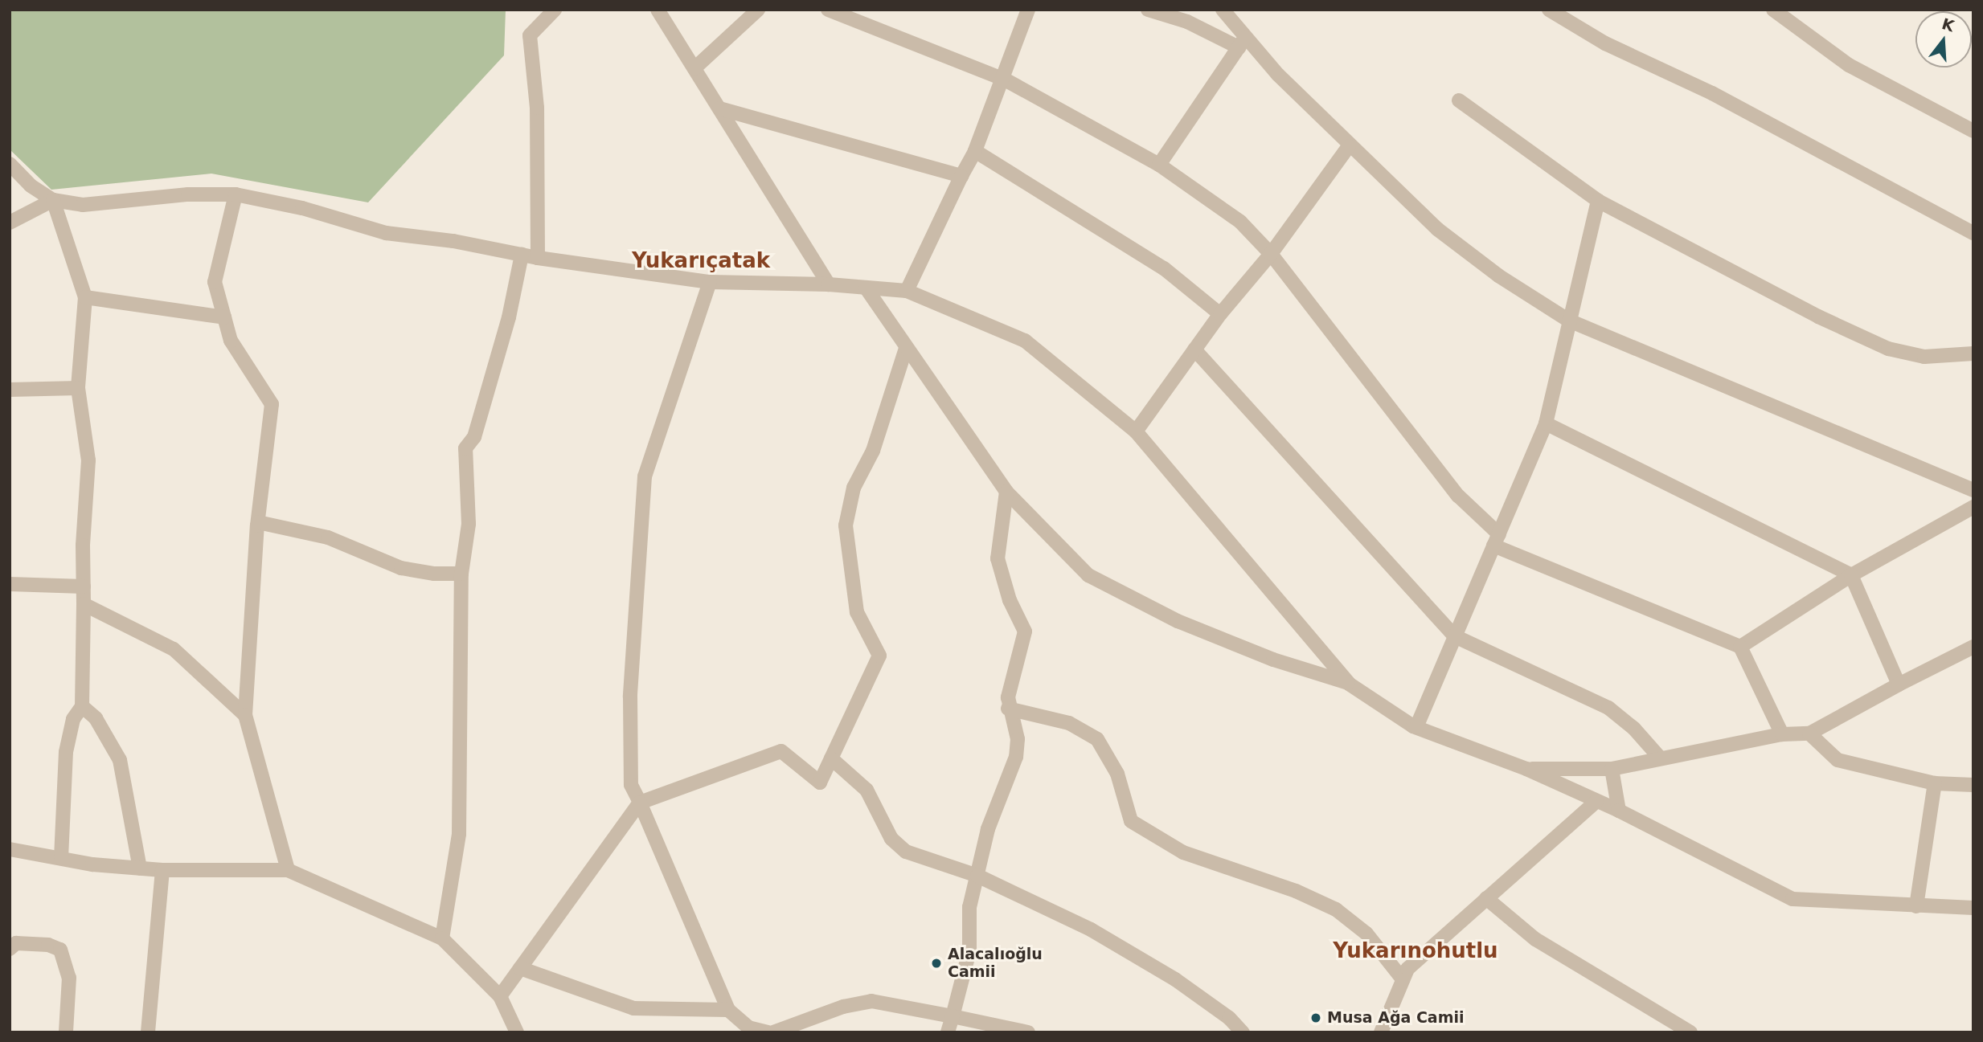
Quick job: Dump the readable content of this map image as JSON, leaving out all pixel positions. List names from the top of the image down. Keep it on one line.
{"districts":["Yukarıçatak","Yukarınohutlu"],"places":["Alacalıoğlu Camii","Musa Ağa Camii"],"north":"top"}
